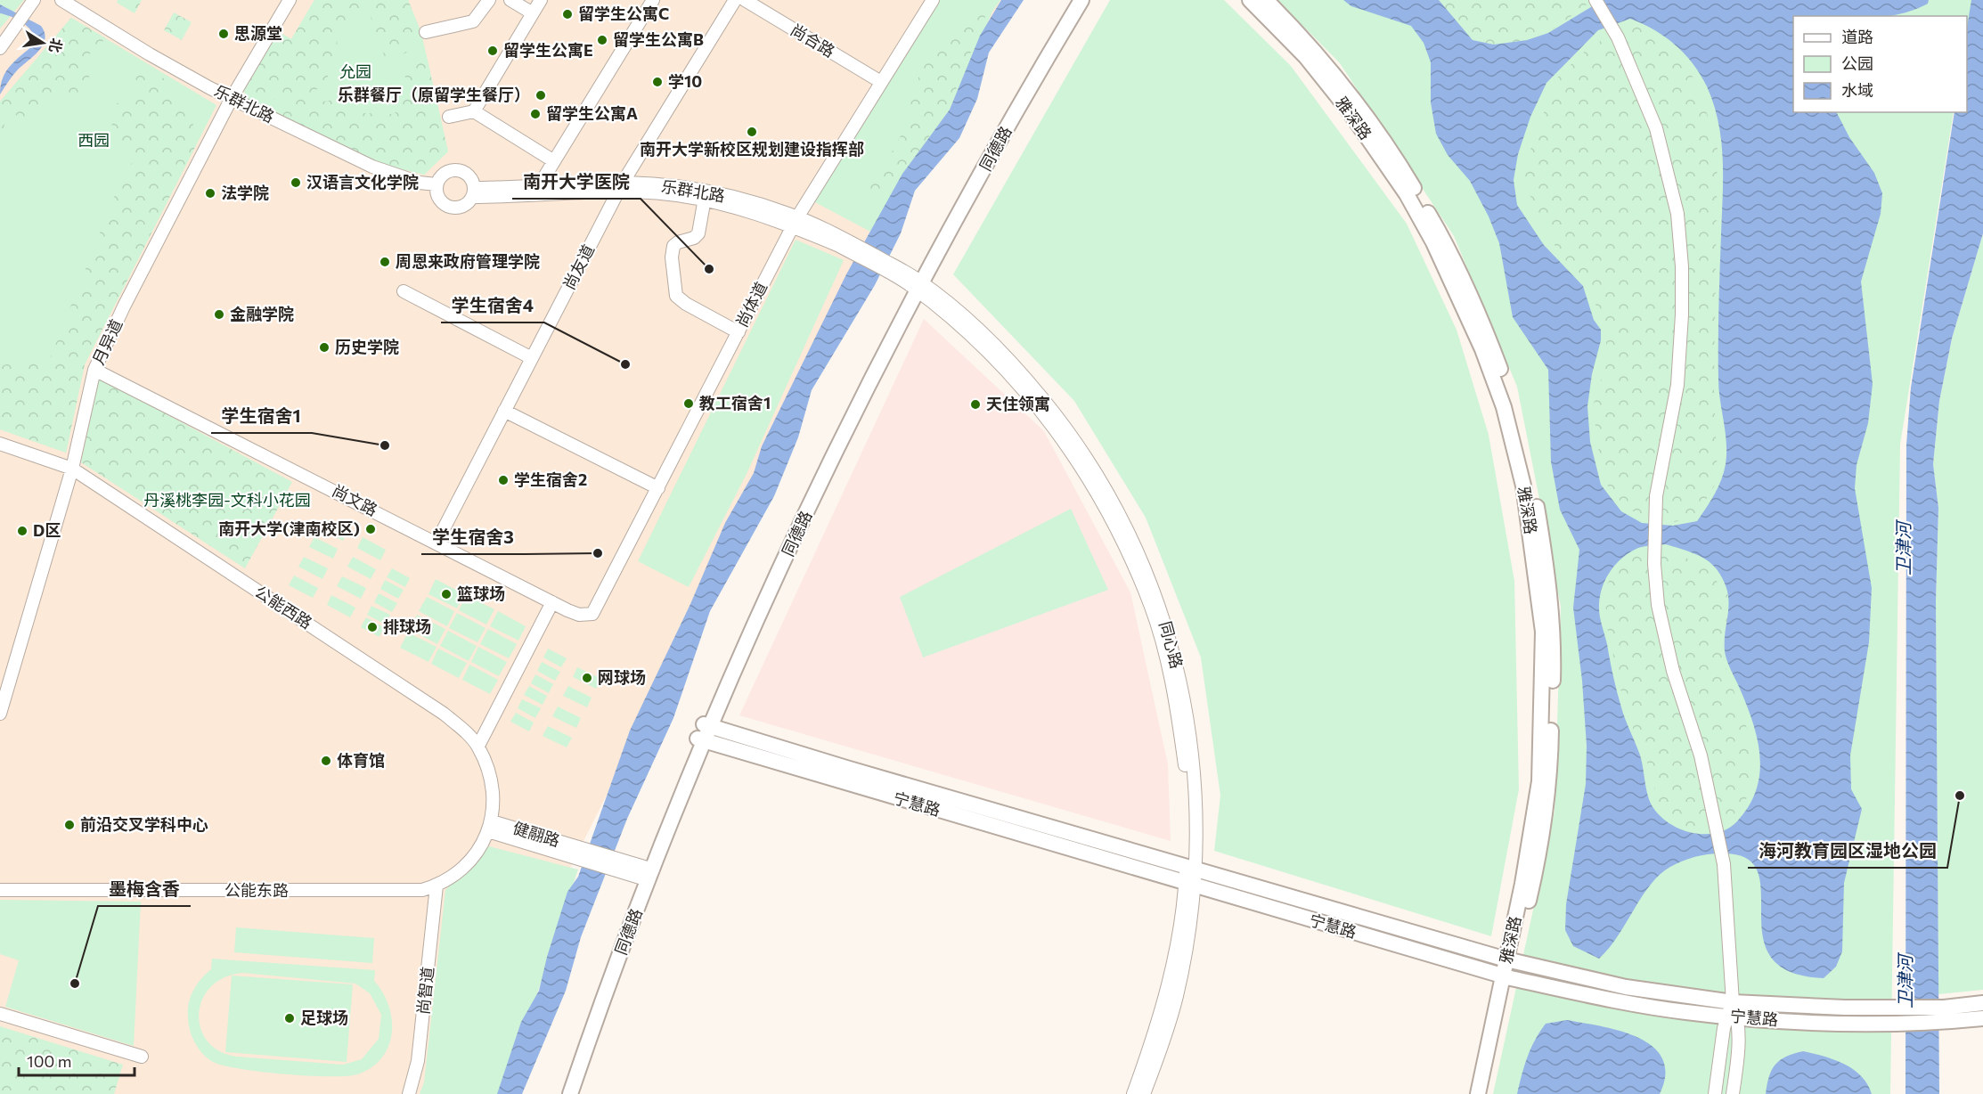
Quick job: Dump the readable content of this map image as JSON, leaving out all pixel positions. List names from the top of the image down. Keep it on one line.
{"streets":{"main road":["雅深路","同德路","宁慧路"],"street":["尚合路","乐群北路","尚友道","尚体道","月异道","尚文路","公能西路","同心路","健翮路","公能东路","尚智道"]},"crossings":[["尚合路","尚体道"],["乐群北路","同德路"],["乐群北路","尚友道"],["乐群北路","尚体道"],["乐群北路","月异道"],["乐群北路","同心路"],["雅深路","宁慧路"],["同德路","同心路"],["同德路","宁慧路"],["同德路","健翮路"],["尚友道","尚文路"],["尚体道","尚文路"],["月异道","尚文路"],["月异道","公能西路"],["公能西路","健翮路"],["公能西路","公能东路"],["同心路","宁慧路"],["健翮路","公能东路"],["公能东路","尚智道"]],"water":["卫津河"],"parks":["允园","西园","丹溪桃李园-文科小花园"],"places":["留学生公寓C","思源堂","留学生公寓B","留学生公寓E","学10","乐群餐厅（原留学生餐厅）","留学生公寓A","南开大学新校区规划建设指挥部","汉语言文化学院","法学院","周恩来政府管理学院","南开大学医院","金融学院","历史学院","学生宿舍4","教工宿舍1","天住领寓","学生宿舍1","学生宿舍2","南开大学(津南校区)","D区","学生宿舍3","篮球场","排球场","网球场","体育馆","海河教育园区湿地公园","前沿交叉学科中心","墨梅含香","足球场"],"legend":["道路","公园","水域"],"scale_bar":"100 m","north":"right"}
